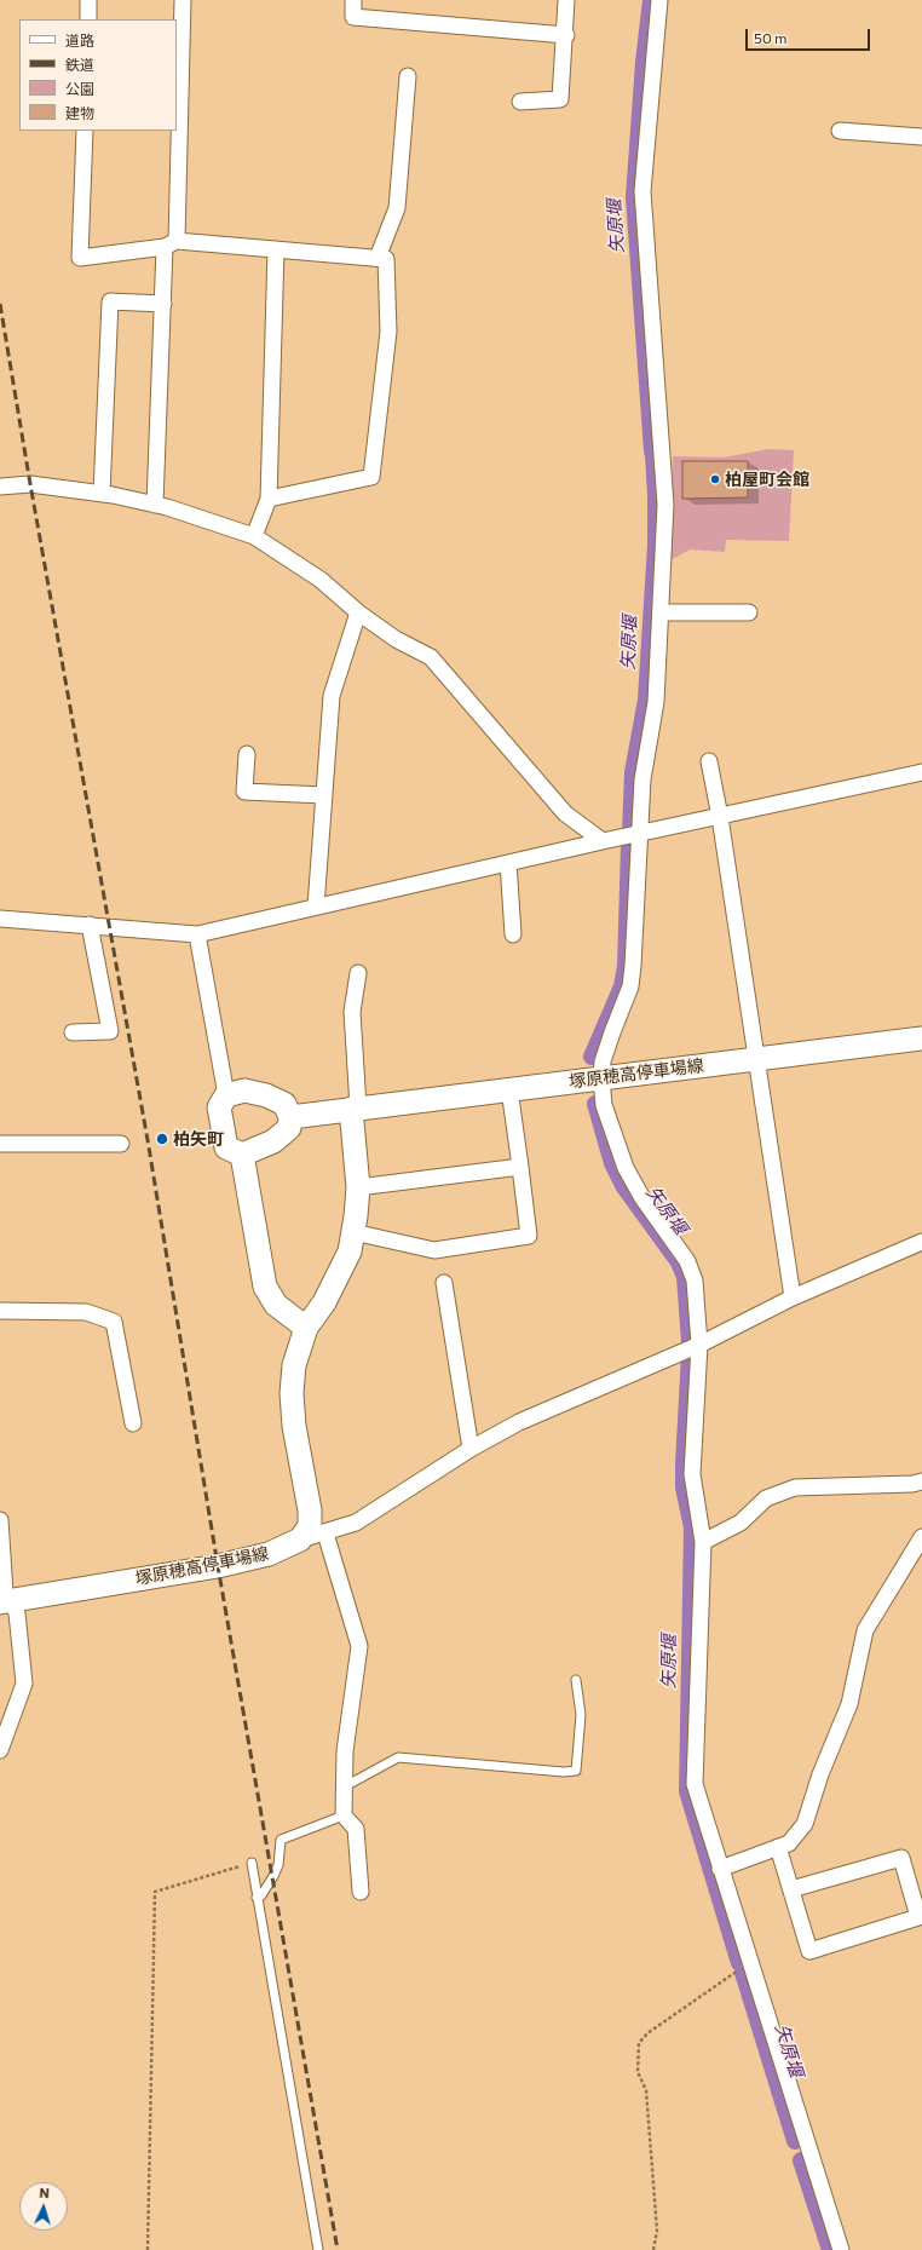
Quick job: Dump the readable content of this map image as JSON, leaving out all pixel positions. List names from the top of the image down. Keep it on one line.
{"streets":{"main road":["塚原穂高停車場線"]},"water":["矢原堰"],"places":["柏屋町会館","柏矢町"],"legend":["道路","鉄道","公園","建物"],"scale_bar":"50 m","north":"top"}
